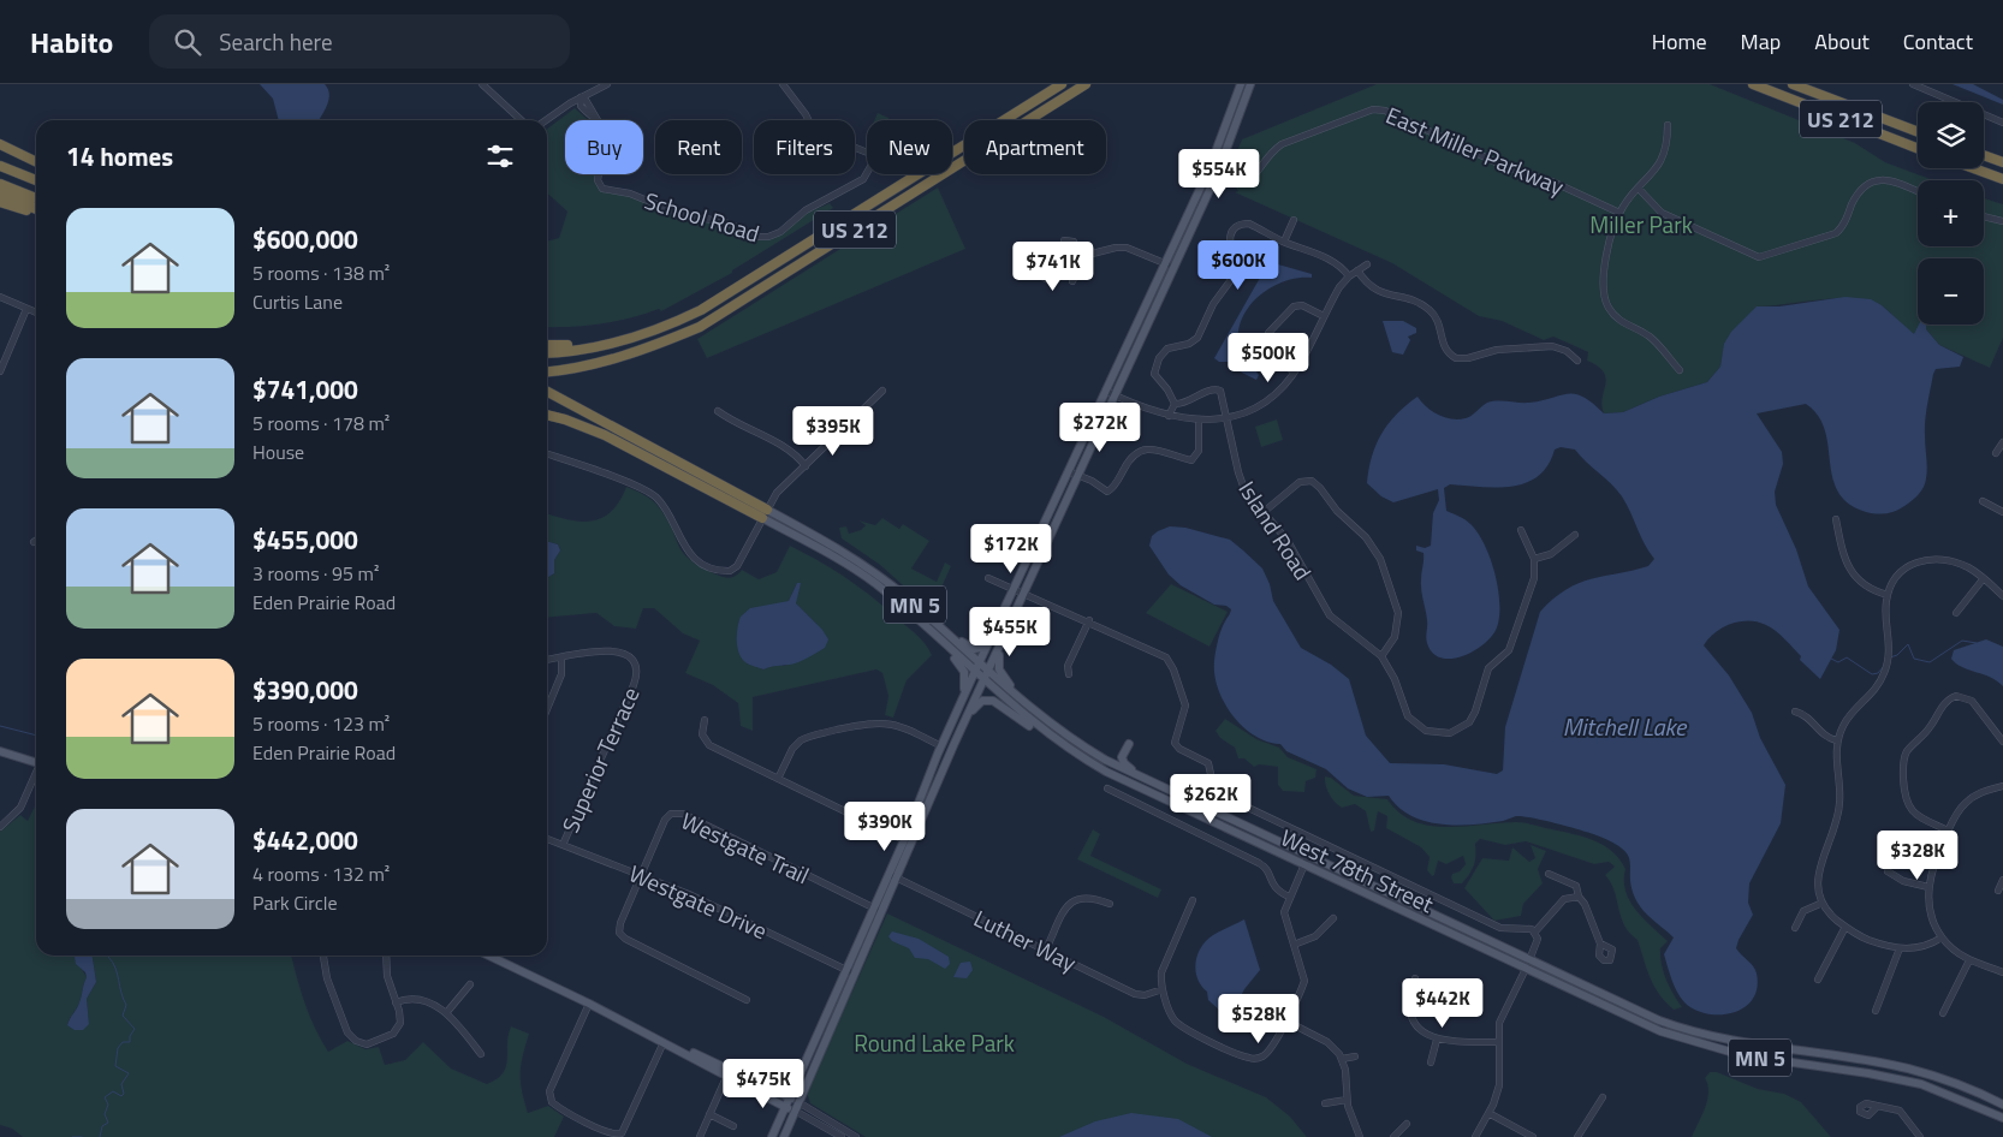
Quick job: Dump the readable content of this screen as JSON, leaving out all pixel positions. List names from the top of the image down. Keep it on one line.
{"streets":{"highway":["US 212","MN 5"],"main road":["West 78th Street"],"street":["East Miller Parkway","School Road","Island Road","Superior Terrace","Westgate Trail","Westgate Drive","Luther Way"]},"crossings":[["MN 5","West 78th Street"],["Superior Terrace","Westgate Drive"],["Westgate Trail","Westgate Drive"]],"water":["Mitchell Lake"],"parks":["Miller Park","Round Lake Park"],"page":{"header":"Habito","search":"Search here","nav":["Home","Map","About","Contact"],"map_buttons":["+","−"],"chip":["Buy","Rent","Filters","New","Apartment"],"heading":"14 homes","price":["$554K","$600K","$741K","$500K","$272K","$395K","$172K","$455K","$262K","$390K","$328K","$442K","$528K","$475K"],"list":[{"name":"$600,000","note":"5 rooms · 138 m² · Curtis Lane"},{"name":"$741,000","note":"5 rooms · 178 m² · House"},{"name":"$455,000","note":"3 rooms · 95 m² · Eden Prairie Road"},{"name":"$390,000","note":"5 rooms · 123 m² · Eden Prairie Road"},{"name":"$442,000","note":"4 rooms · 132 m² · Park Circle"}]}}
